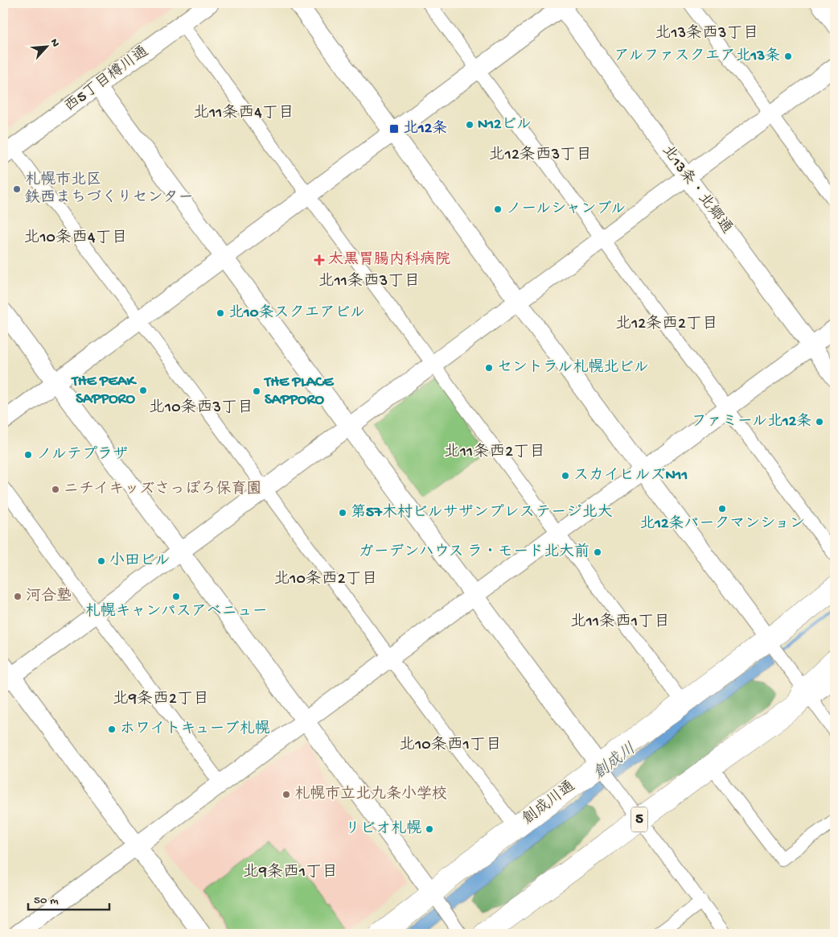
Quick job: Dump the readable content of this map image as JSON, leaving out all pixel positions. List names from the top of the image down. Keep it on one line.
{"streets":{"highway":["創成川通","5"],"street":["西5丁目樽川通","北13条・北郷通"]},"districts":["北13条西3丁目","北11条西4丁目","北12条西3丁目","北10条西4丁目","北11条西3丁目","北12条西2丁目","北10条西3丁目","北11条西2丁目","北10条西2丁目","北11条西1丁目","北9条西2丁目","北10条西1丁目","北9条西1丁目"],"water":["創成川"],"places":{"other":["アルファスクエア北13条","N12ビル","札幌市北区 鉄西まちづくりセンター","ノールシャンブル","北10条スクエアビル","セントラル札幌北ビル","THE PEAK SAPPORO","THE PLACE SAPPORO","ファミール北12条","ノルテプラザ","スカイヒルズN11","ニチイキッズさっぽろ保育園","北12条パークマンション","第57木村ビルサザンプレステージ北大","ガーデンハウス ラ・モード北大前","小田ビル","河合塾","札幌キャンパスアベニュー","ホワイトキューブ札幌","札幌市立北九条小学校","リビオ札幌"],"transit":["北12条"],"health":["太黒胃腸内科病院"]},"scale_bar":"50 m","north":"top right"}
